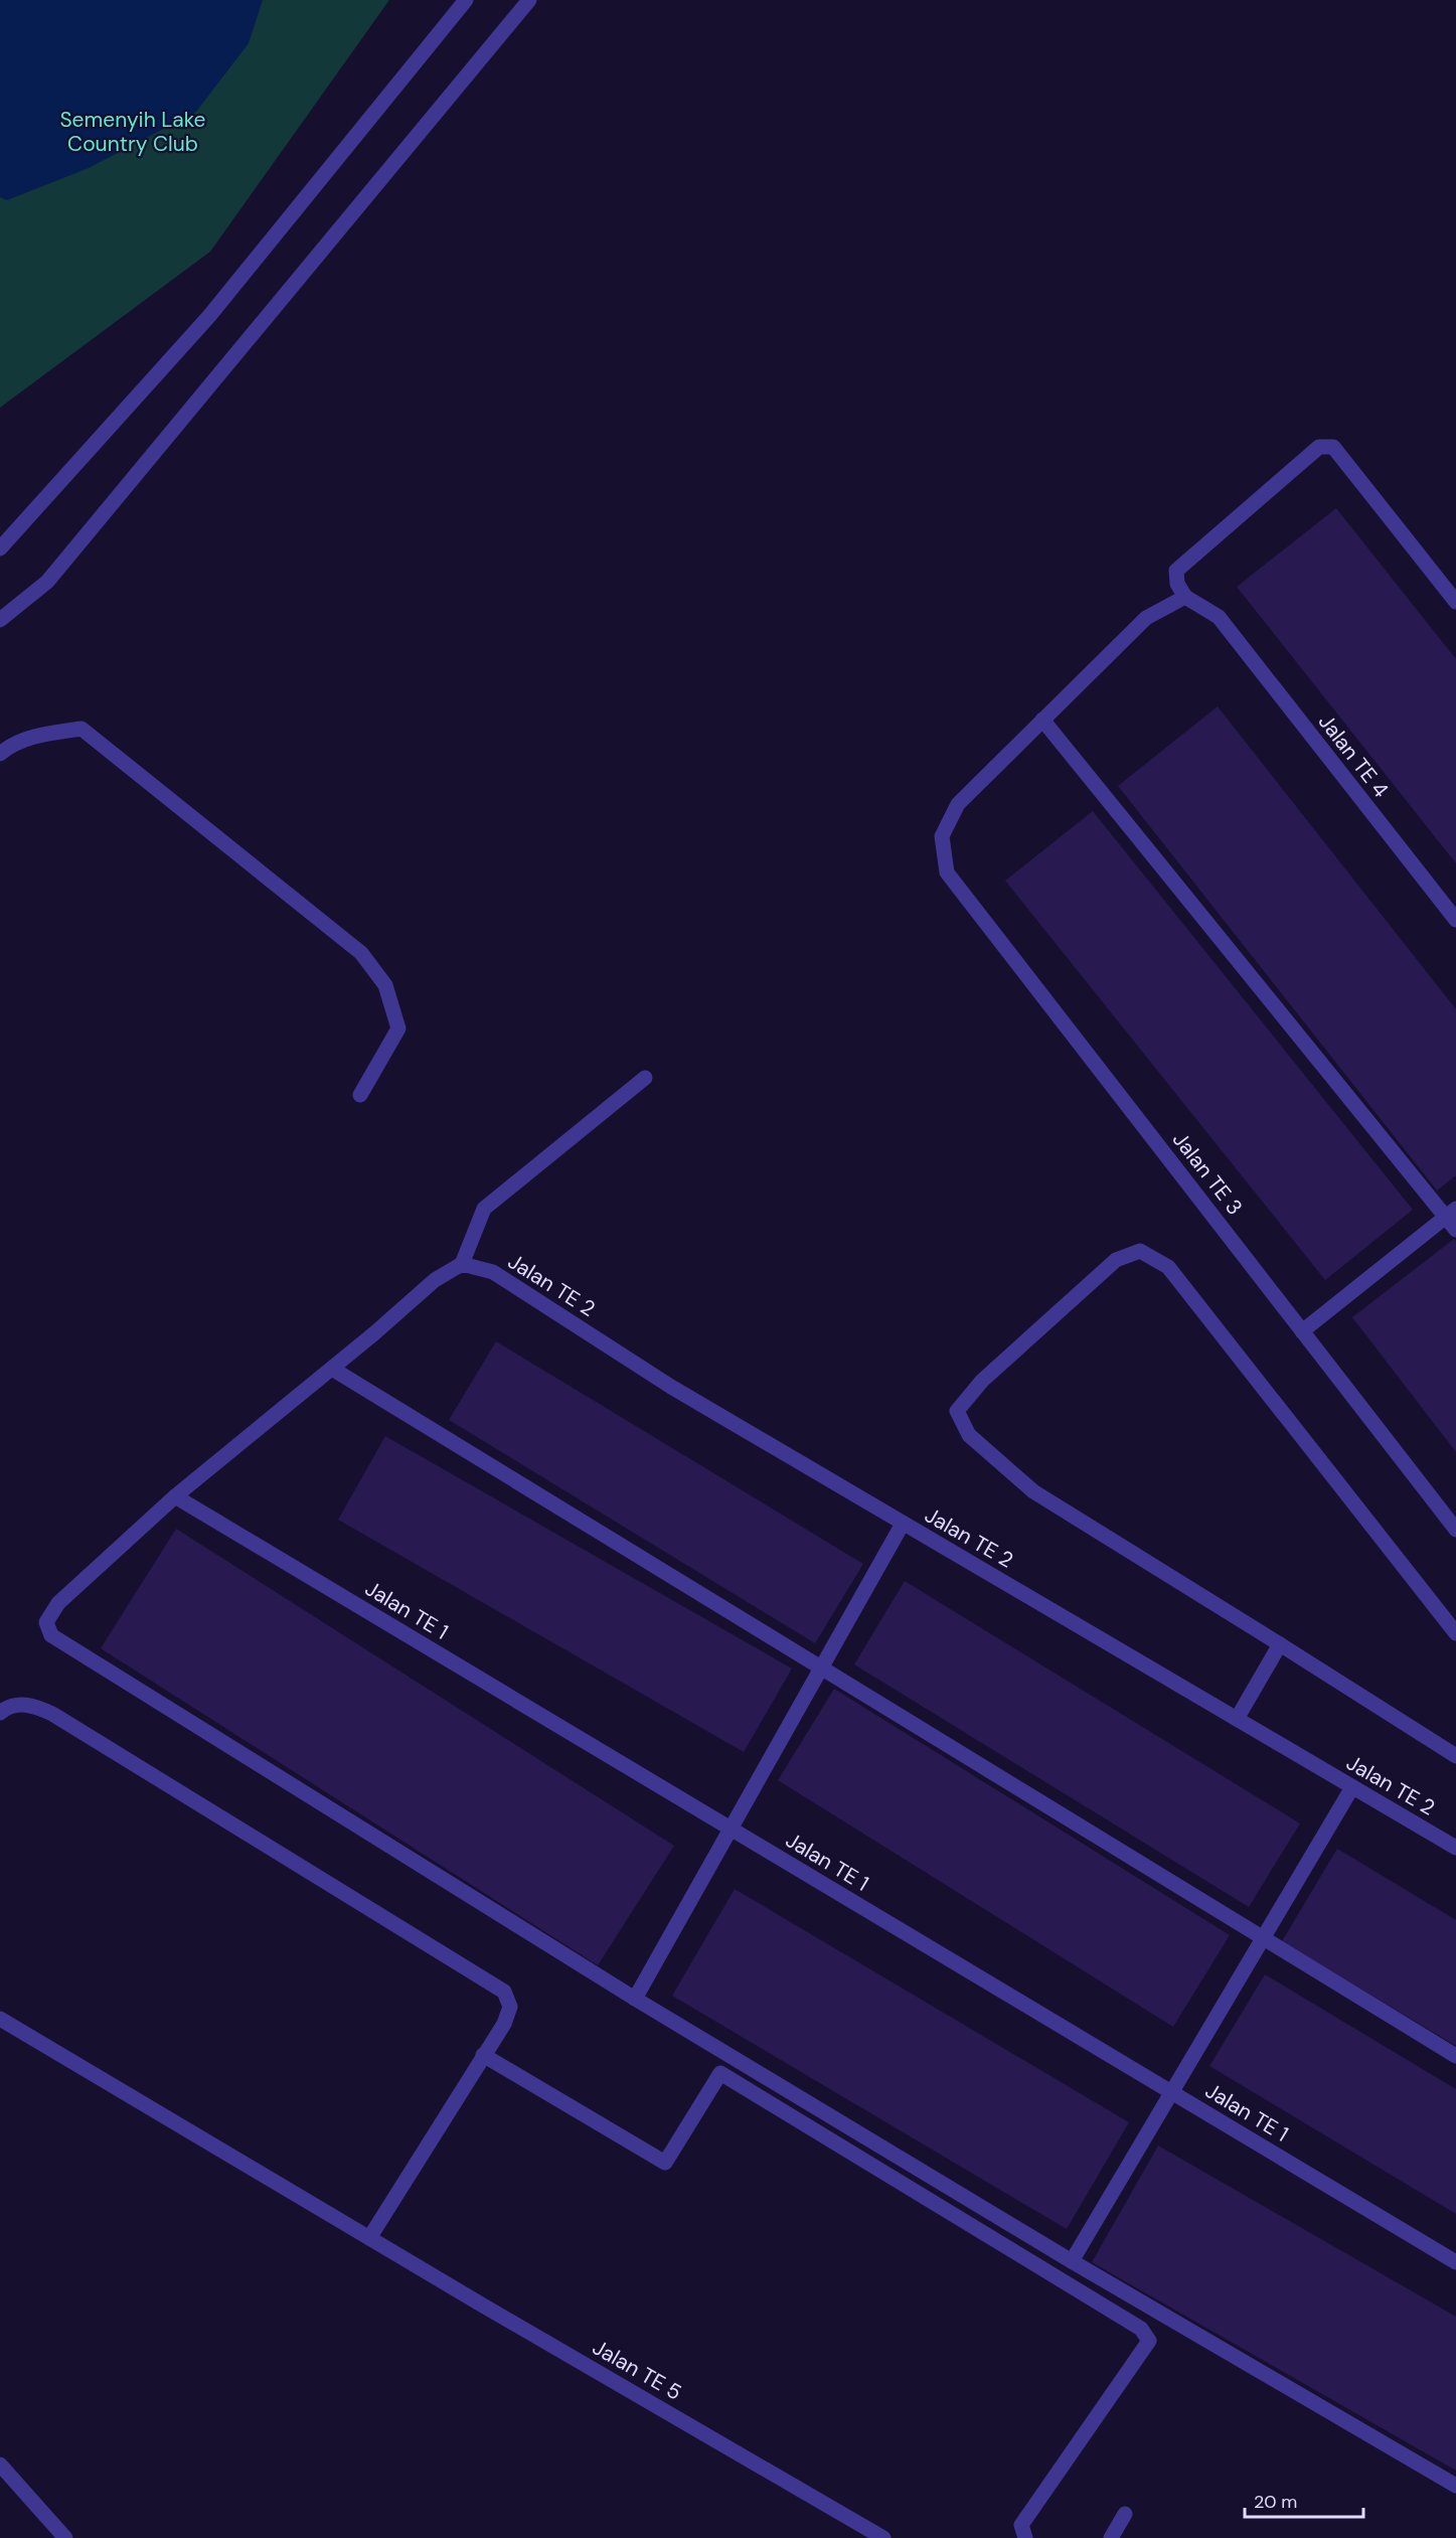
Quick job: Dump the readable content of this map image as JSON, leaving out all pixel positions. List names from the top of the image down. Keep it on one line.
{"streets":{"street":["Jalan TE 4","Jalan TE 3","Jalan TE 2","Jalan TE 1","Jalan TE 5"]},"parks":["Semenyih Lake Country Club"],"scale_bar":"20 m"}
